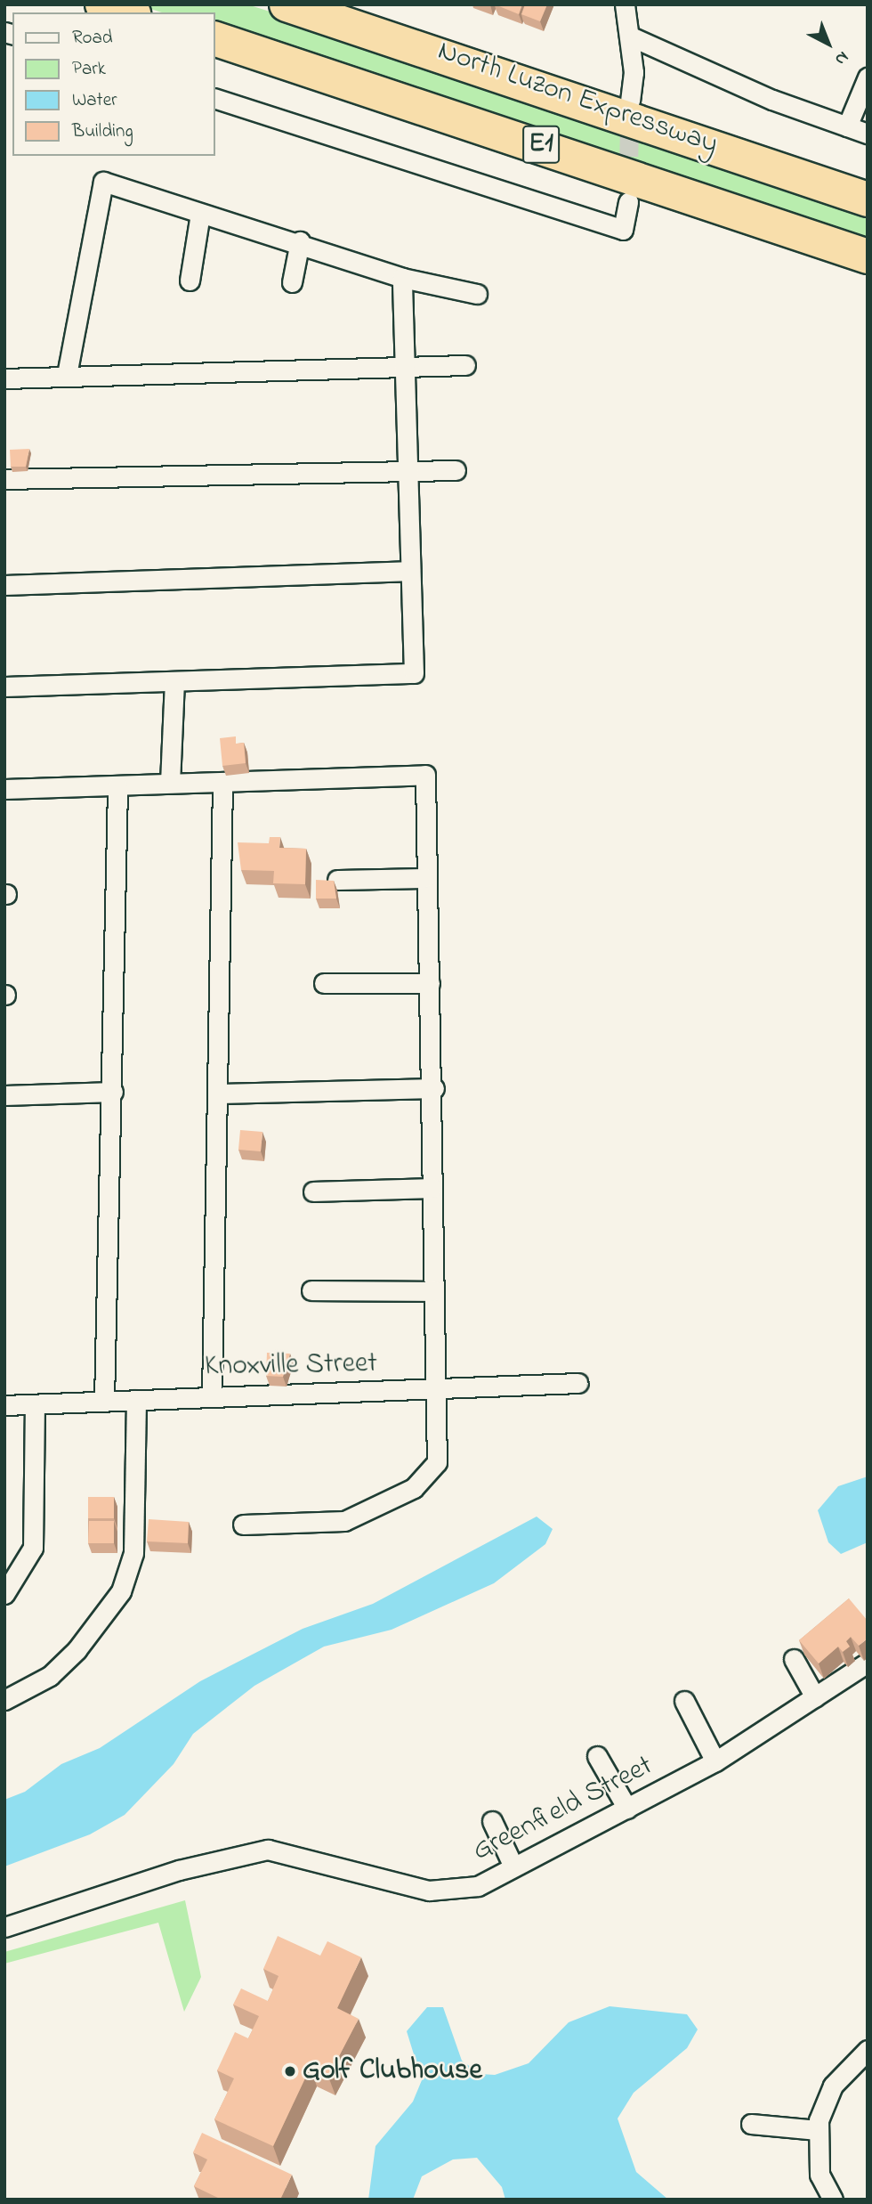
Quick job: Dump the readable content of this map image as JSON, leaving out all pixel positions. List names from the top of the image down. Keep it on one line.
{"streets":{"highway":["North Luzon Expressway","E1"],"street":["Knoxville Street","Greenfield Street"]},"places":["Golf Clubhouse"],"legend":["Road","Park","Water","Building"],"north":"bottom right"}
